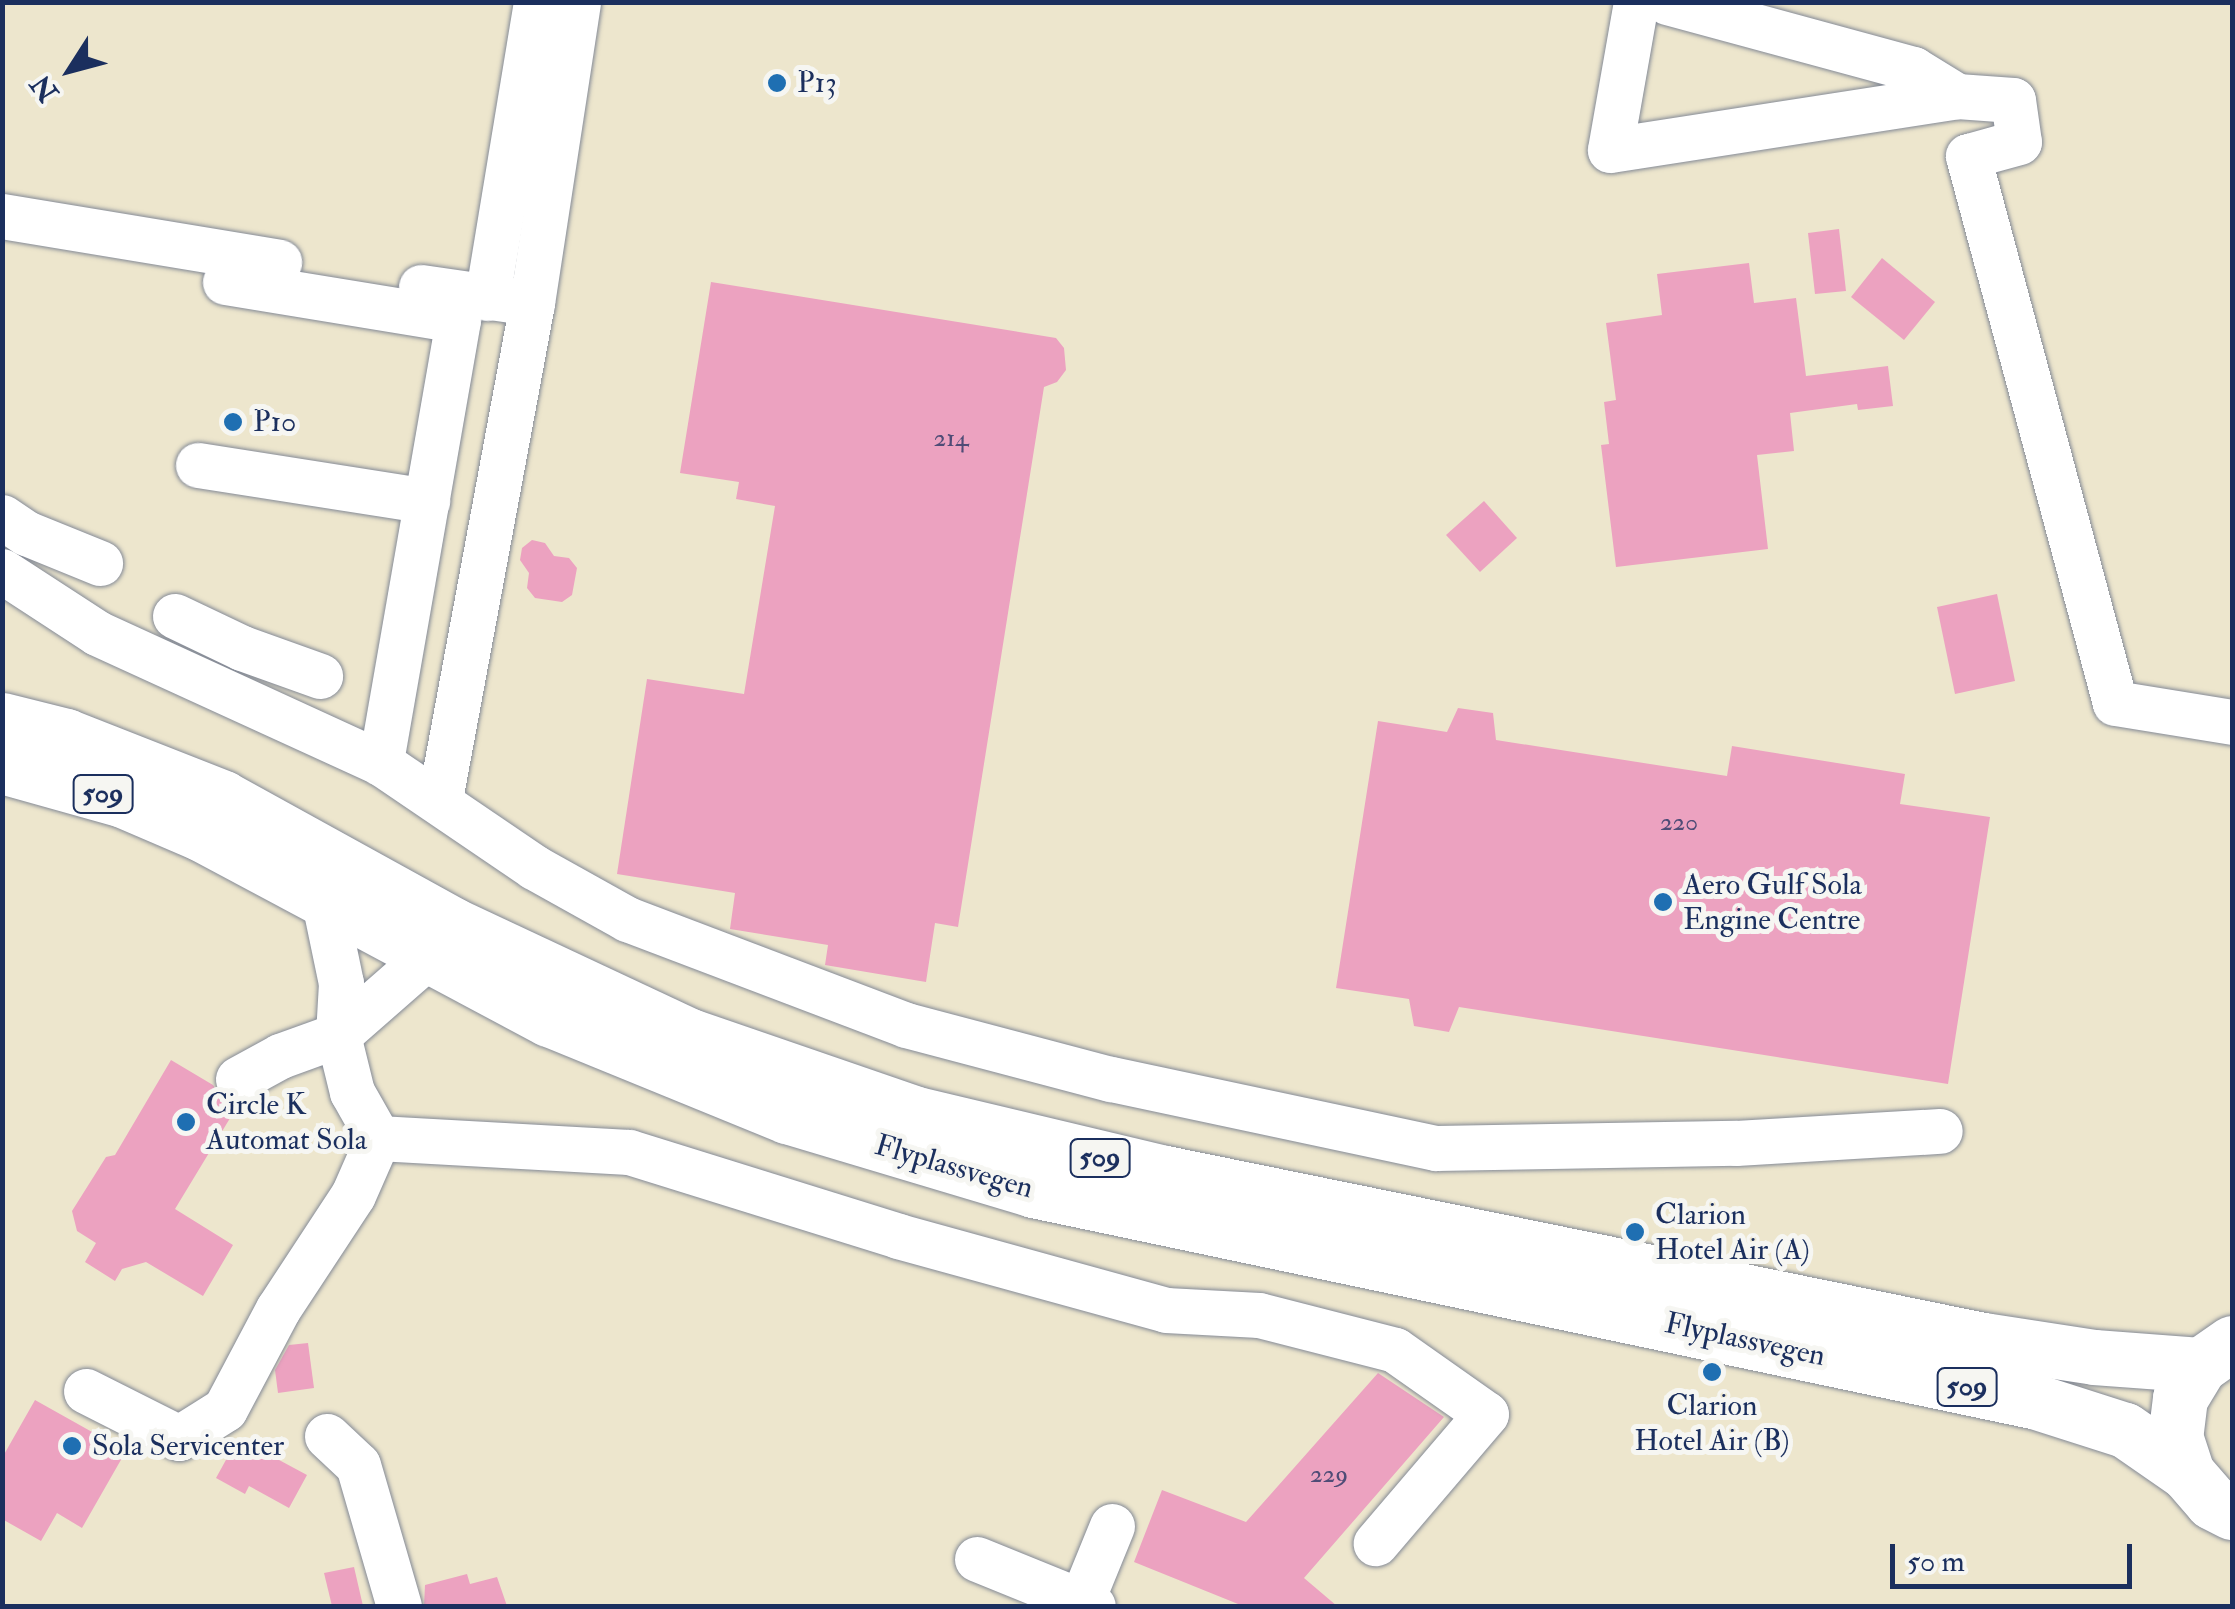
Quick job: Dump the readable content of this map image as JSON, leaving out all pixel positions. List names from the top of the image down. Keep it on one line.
{"streets":{"highway":["509","Flyplassvegen"]},"crossings":[["509","Flyplassvegen"]],"places":["P13","P10","Aero Gulf Sola Engine Centre","Circle K Automat Sola","Clarion Hotel Air (A)","Clarion Hotel Air (B)","Sola Servicenter"],"house_numbers":["214","220","229"],"scale_bar":"50 m","north":"bottom left"}
